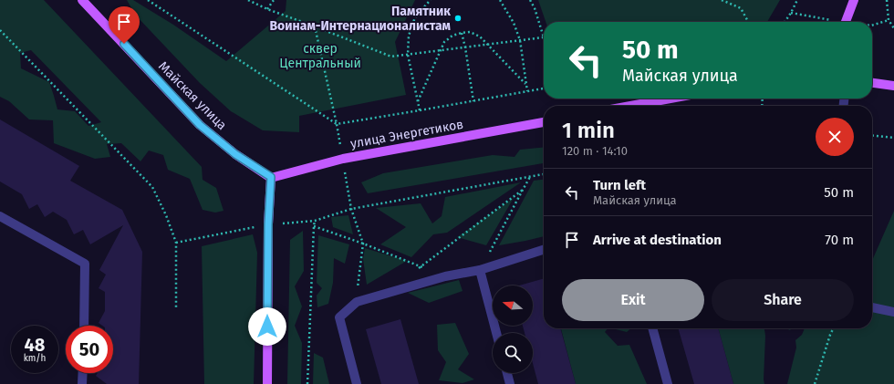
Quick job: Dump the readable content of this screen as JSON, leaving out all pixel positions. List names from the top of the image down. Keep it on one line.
{"streets":{"main road":["Майская улица","улица Энергетиков"]},"crossings":[["Майская улица","улица Энергетиков"]],"parks":["сквер Центральный"],"places":["Памятник Воинам-Интернационалистам"],"north":"left","page":{"turn":["50 m","Майская улица"],"heading":["1 min","120 m · 14:10"],"list":[{"name":"Turn left","note":"Майская улица","value":"50 m"},{"name":"Arrive at destination","value":"70 m"}],"buttons":["Exit","Share"],"speed":"48 km/h","limit":"50"}}
